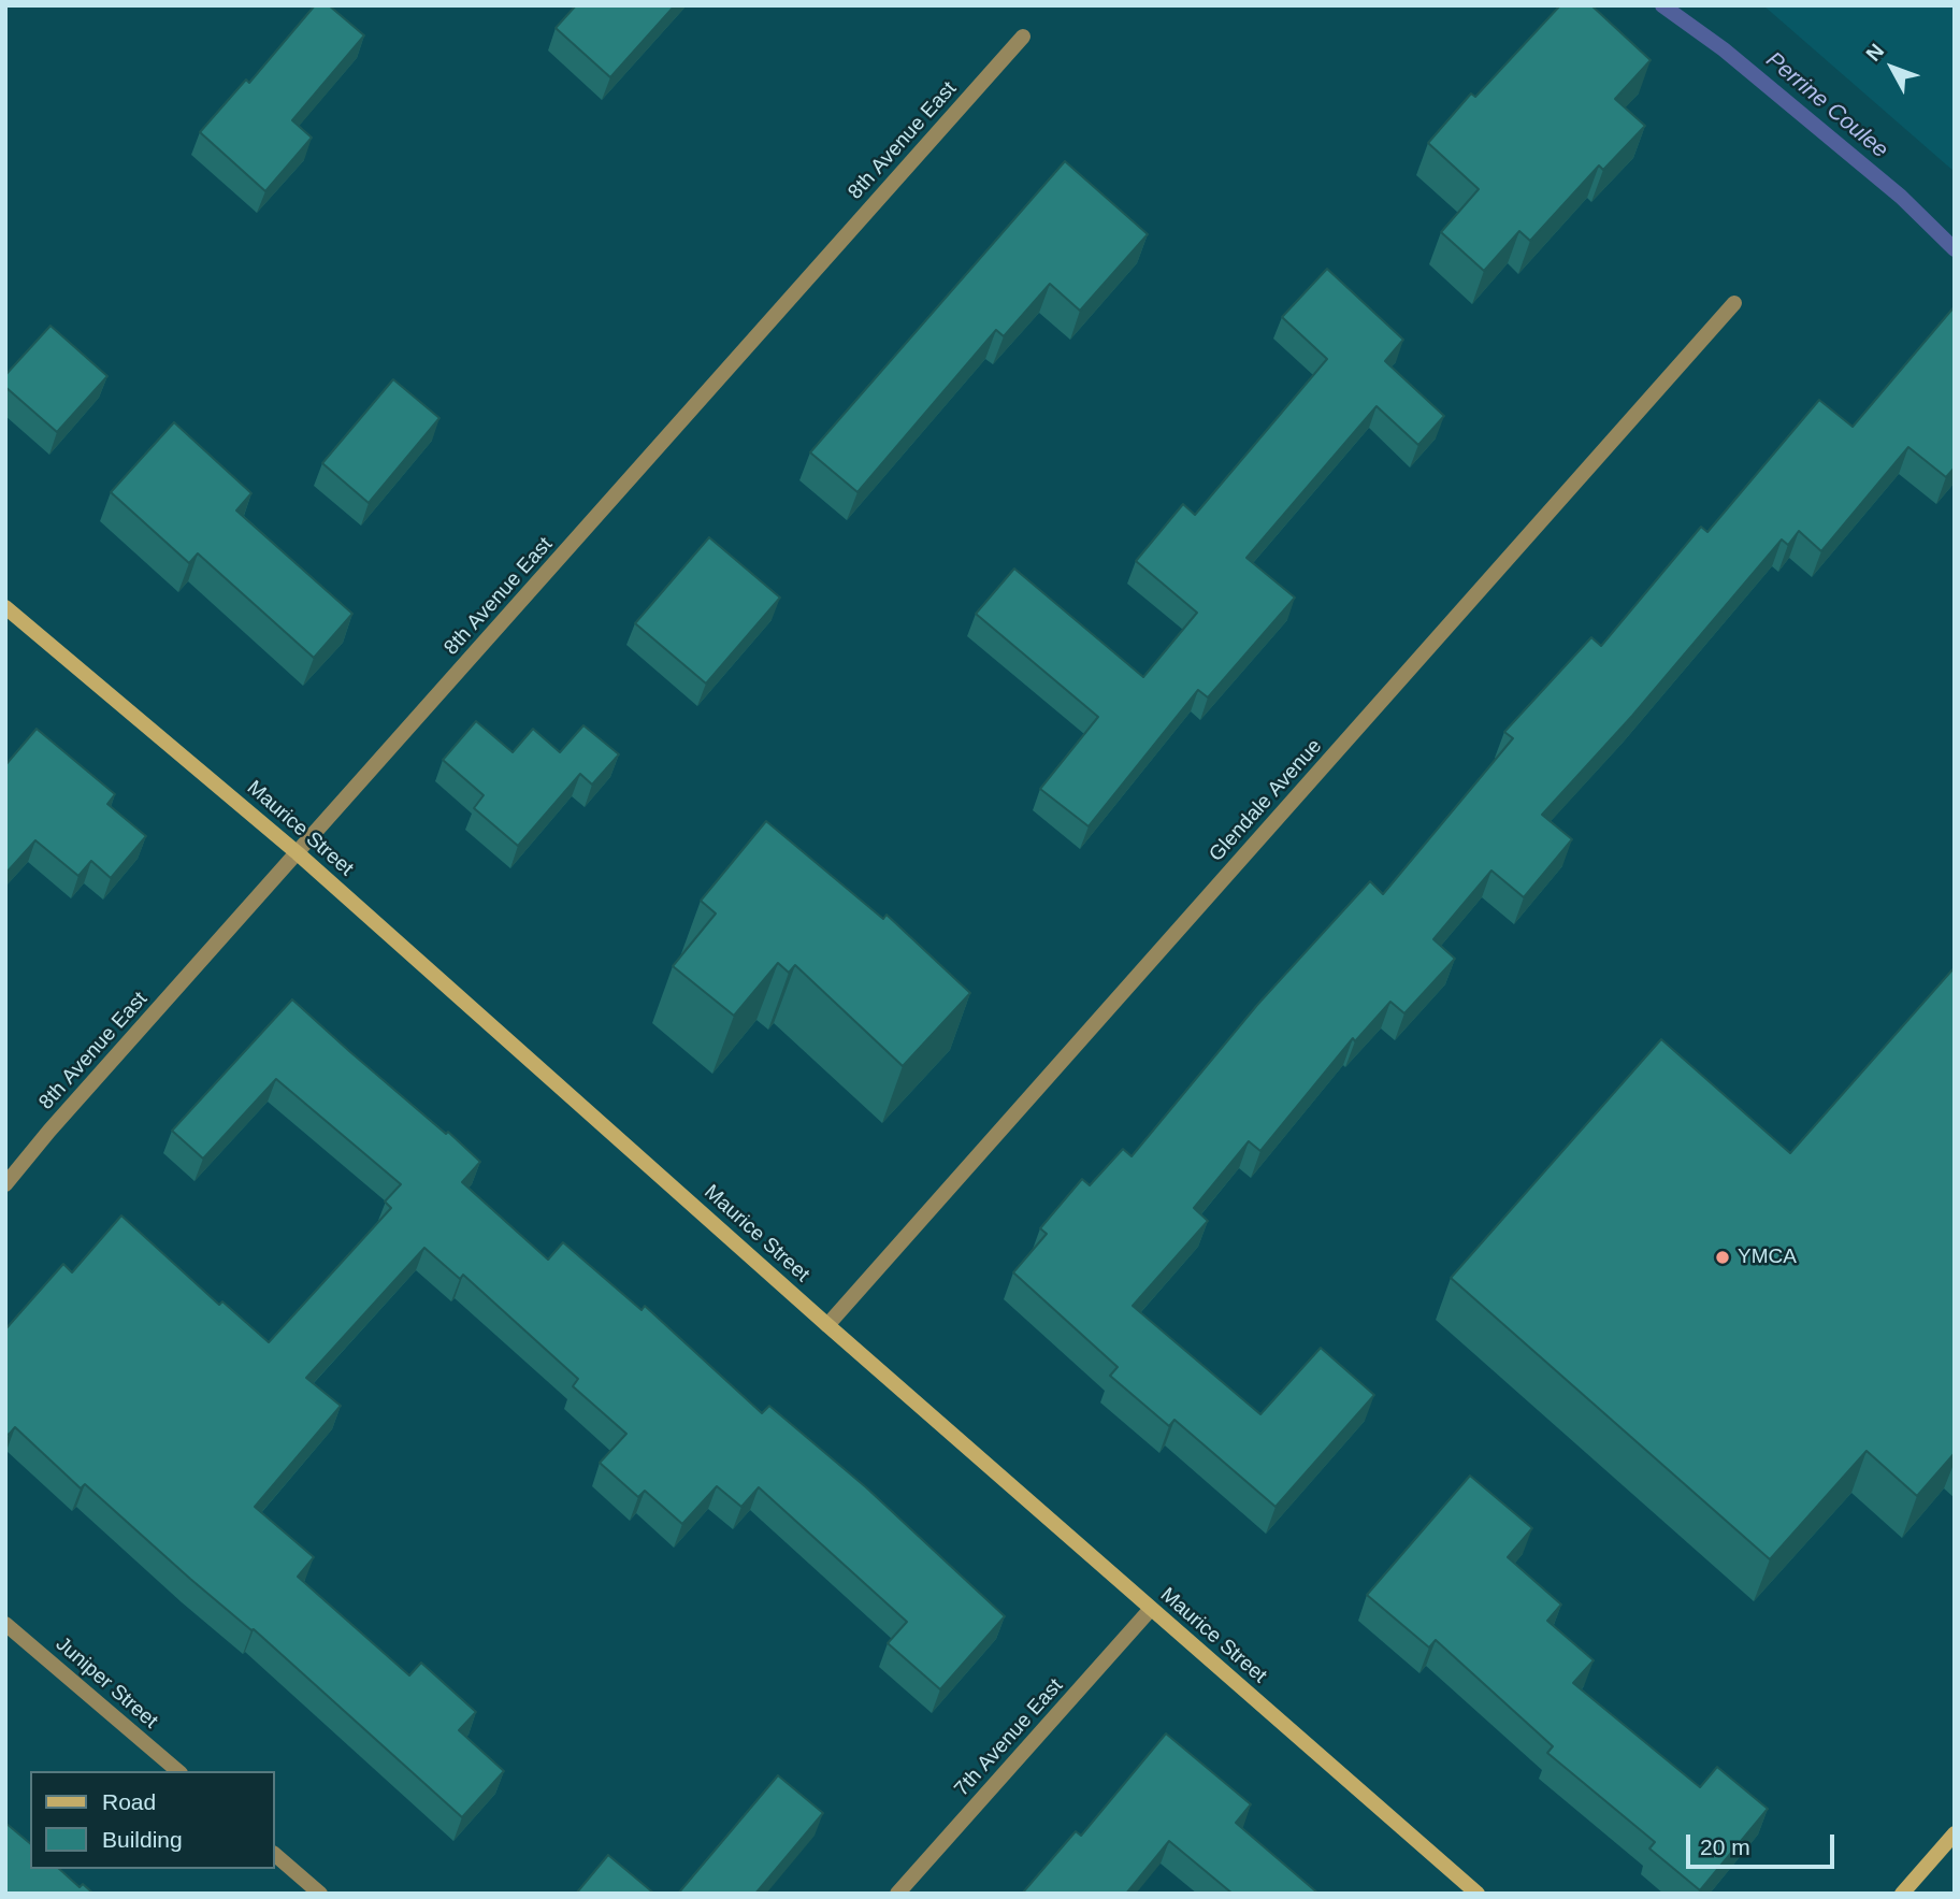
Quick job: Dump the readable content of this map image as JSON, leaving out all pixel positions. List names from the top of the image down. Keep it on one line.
{"streets":{"street":["8th Avenue East","Glendale Avenue","Maurice Street","Juniper Street","7th Avenue East"]},"crossings":[["8th Avenue East","Maurice Street"],["Glendale Avenue","Maurice Street"],["Maurice Street","7th Avenue East"]],"water":["Perrine Coulee"],"places":["YMCA"],"legend":["Road","Building"],"scale_bar":"20 m","north":"top left"}
